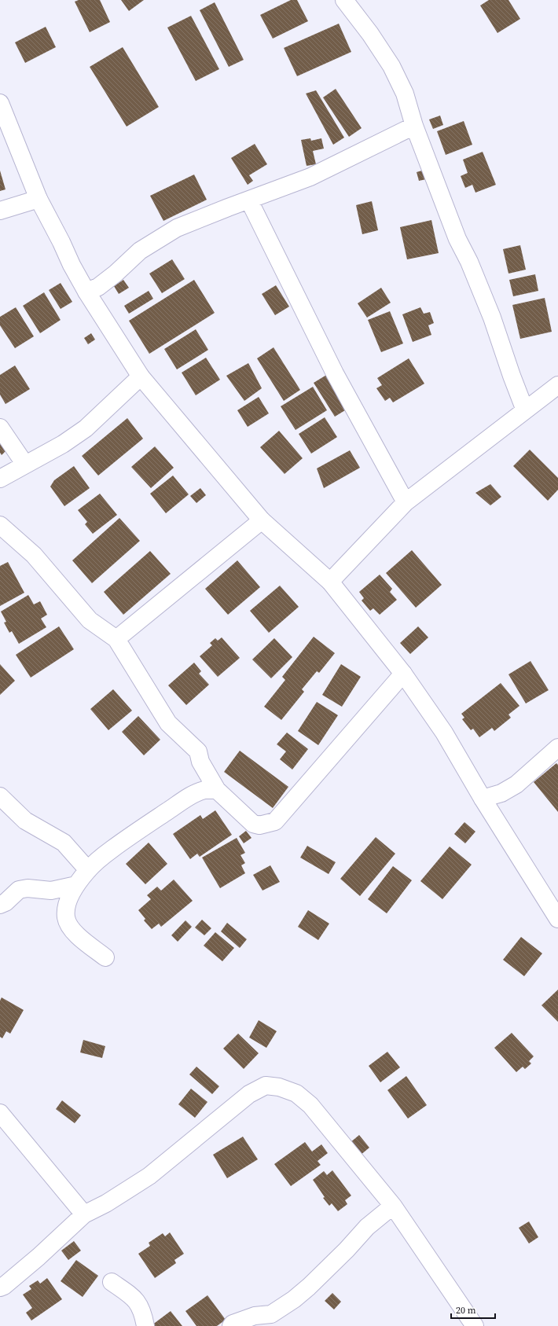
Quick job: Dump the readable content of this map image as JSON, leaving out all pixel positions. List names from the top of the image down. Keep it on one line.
{"scale_bar":"20 m"}
